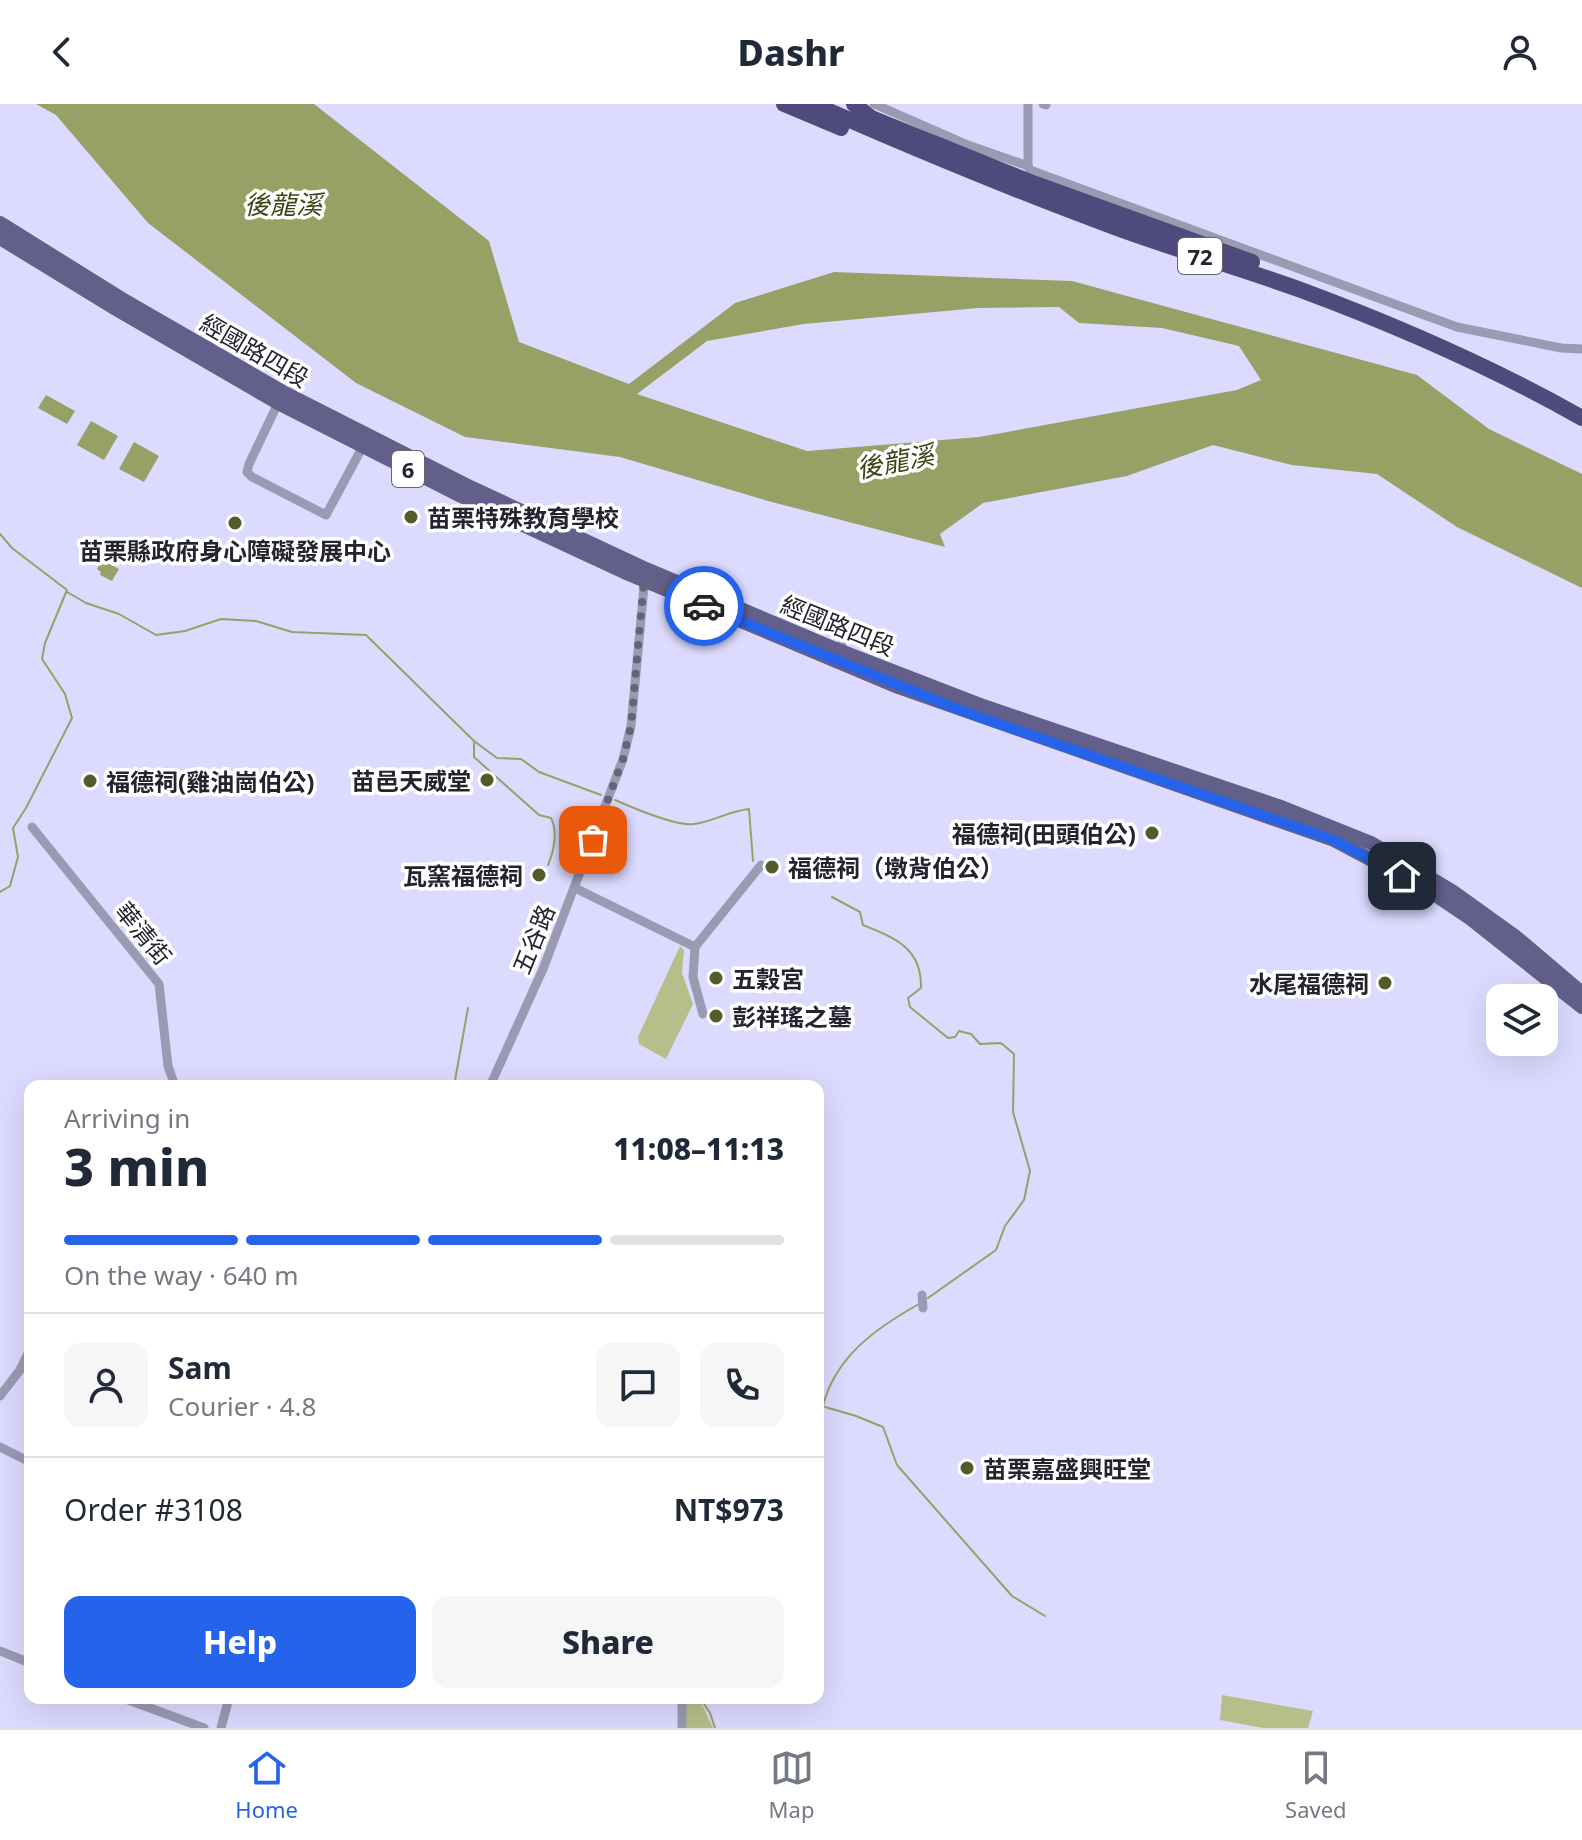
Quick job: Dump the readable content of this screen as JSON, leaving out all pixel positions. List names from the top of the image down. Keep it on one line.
{"streets":{"highway":["72"],"main road":["經國路四段","6"],"street":["華清街","五谷路"]},"crossings":[["經國路四段","五谷路"]],"water":["後龍溪"],"places":["苗栗特殊教育學校","苗栗縣政府身心障礙發展中心","苗邑天威堂","福德祠(雞油崗伯公)","福德祠(田頭伯公)","福德祠（墩背伯公）","瓦窯福德祠","五穀宮","水尾福德祠","彭祥瑤之墓","苗栗嘉盛興旺堂"],"page":{"header":"Dashr","heading":["3 min","Arriving in","11:08–11:13"],"panel":["Sam","Courier · 4.8","Order #3108","NT$973"],"bar":"On the way · 640 m","buttons":["Help","Share"],"tabs":["Home","Map","Saved"]}}
